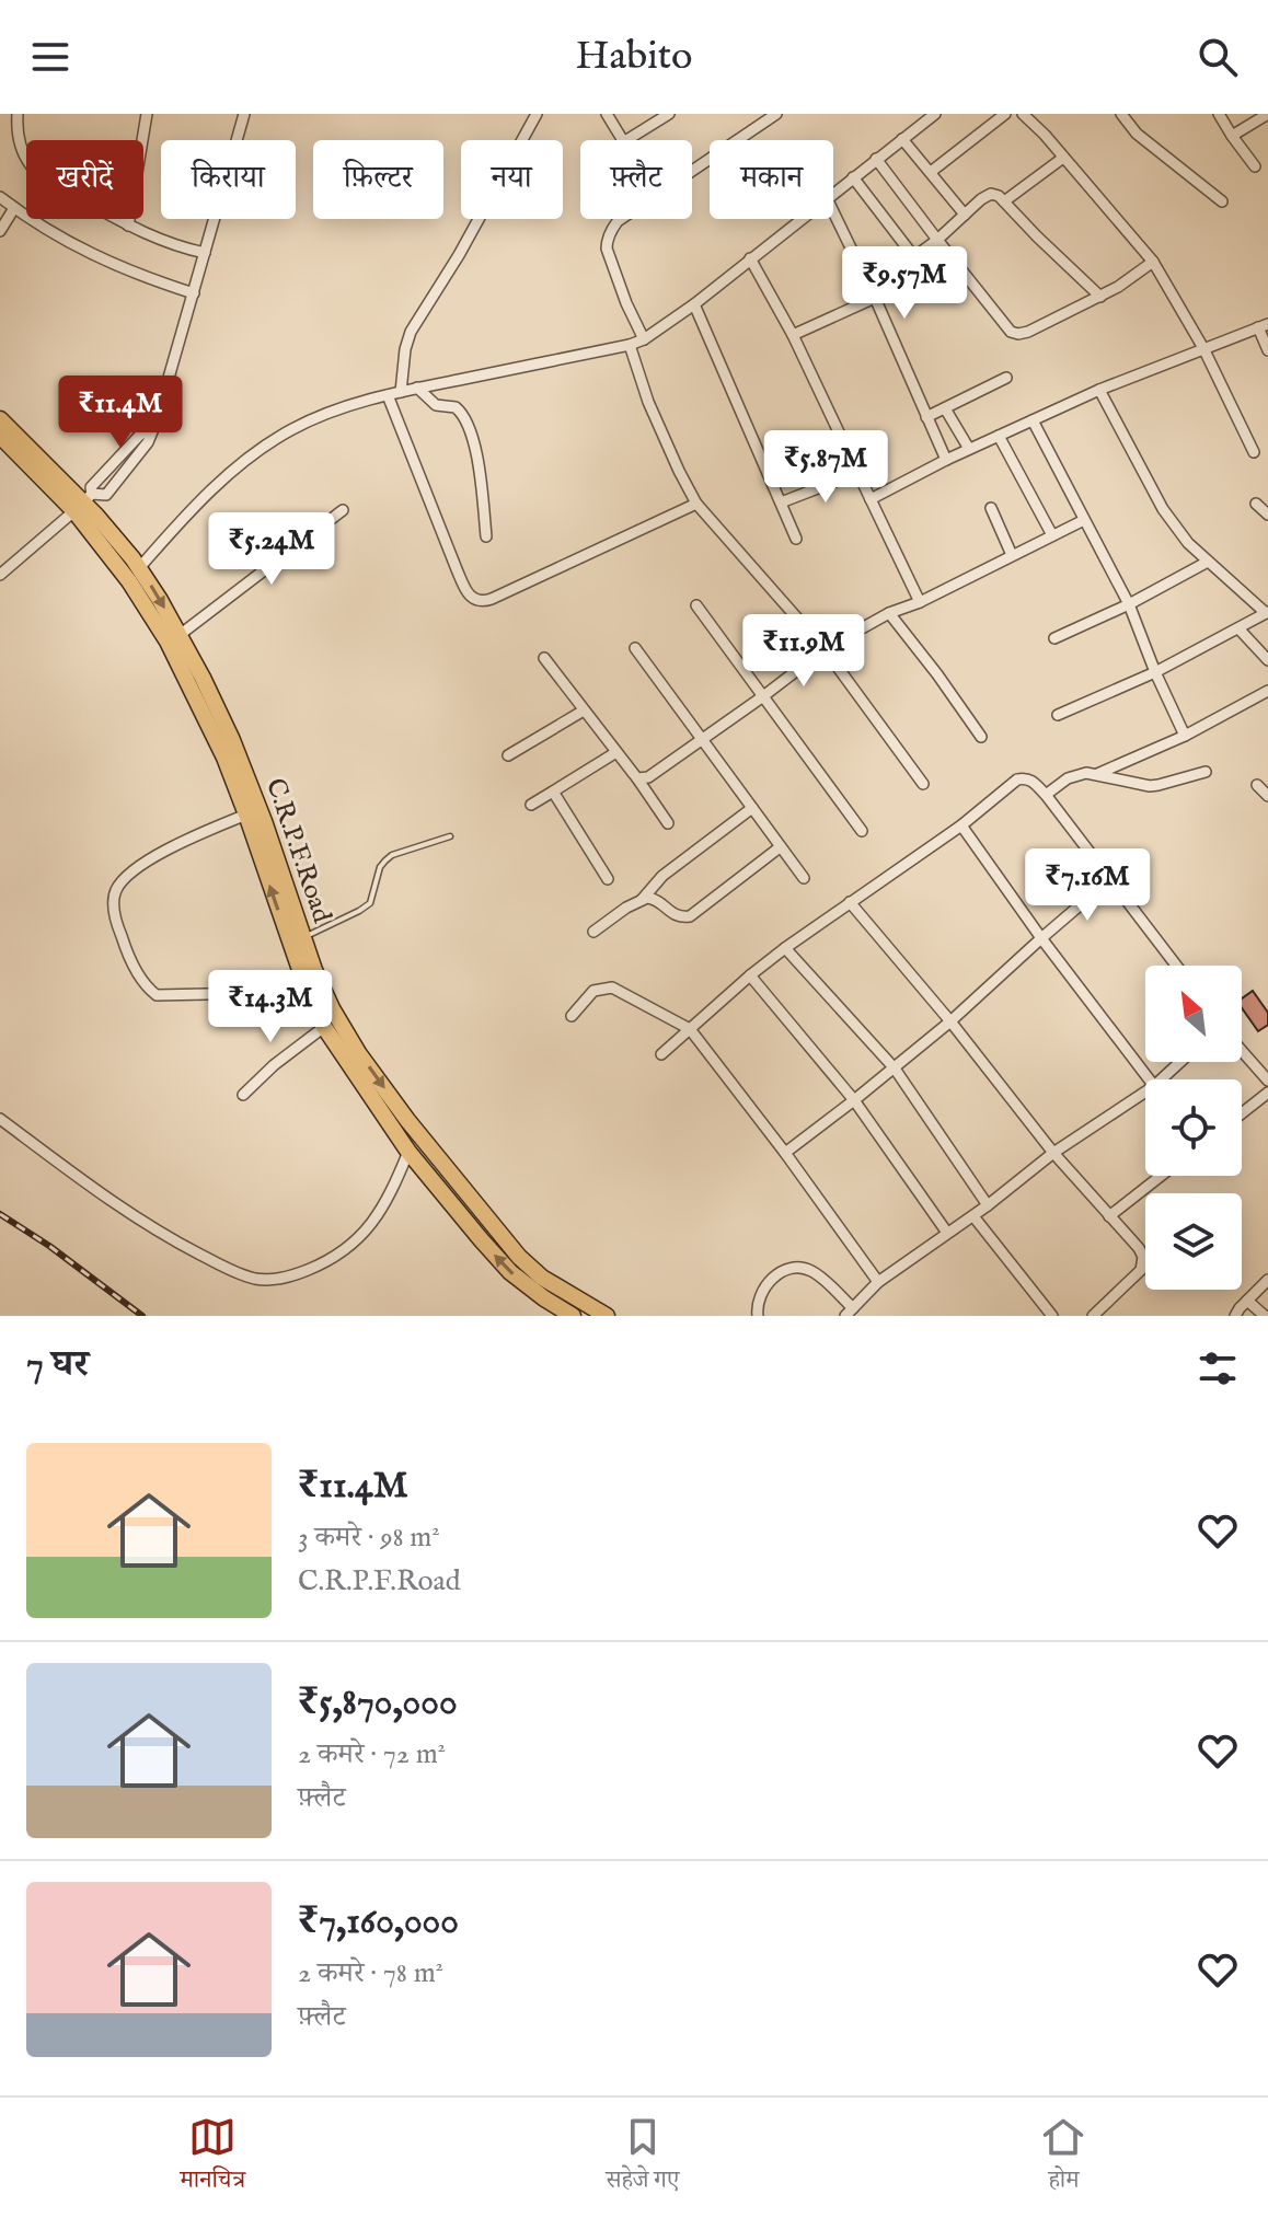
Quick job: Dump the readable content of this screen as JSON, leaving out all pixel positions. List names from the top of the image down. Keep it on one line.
{"streets":{"main road":["C.R.P.F.Road"]},"north":"top left","page":{"header":"Habito","chip":["खरीदें","किराया","फ़िल्टर","नया","फ़्लैट","मकान"],"price":["₹9.57M","₹11.4M","₹5.87M","₹5.24M","₹11.9M","₹7.16M","₹14.3M"],"heading":"7 घर","list":[{"name":"₹11.4M","note":"3 कमरे · 98 m² · C.R.P.F.Road"},{"name":"₹5,870,000","note":"2 कमरे · 72 m² · फ़्लैट"},{"name":"₹7,160,000","note":"2 कमरे · 78 m² · फ़्लैट"}],"tabs":["मानचित्र","सहेजे गए","होम"]}}
